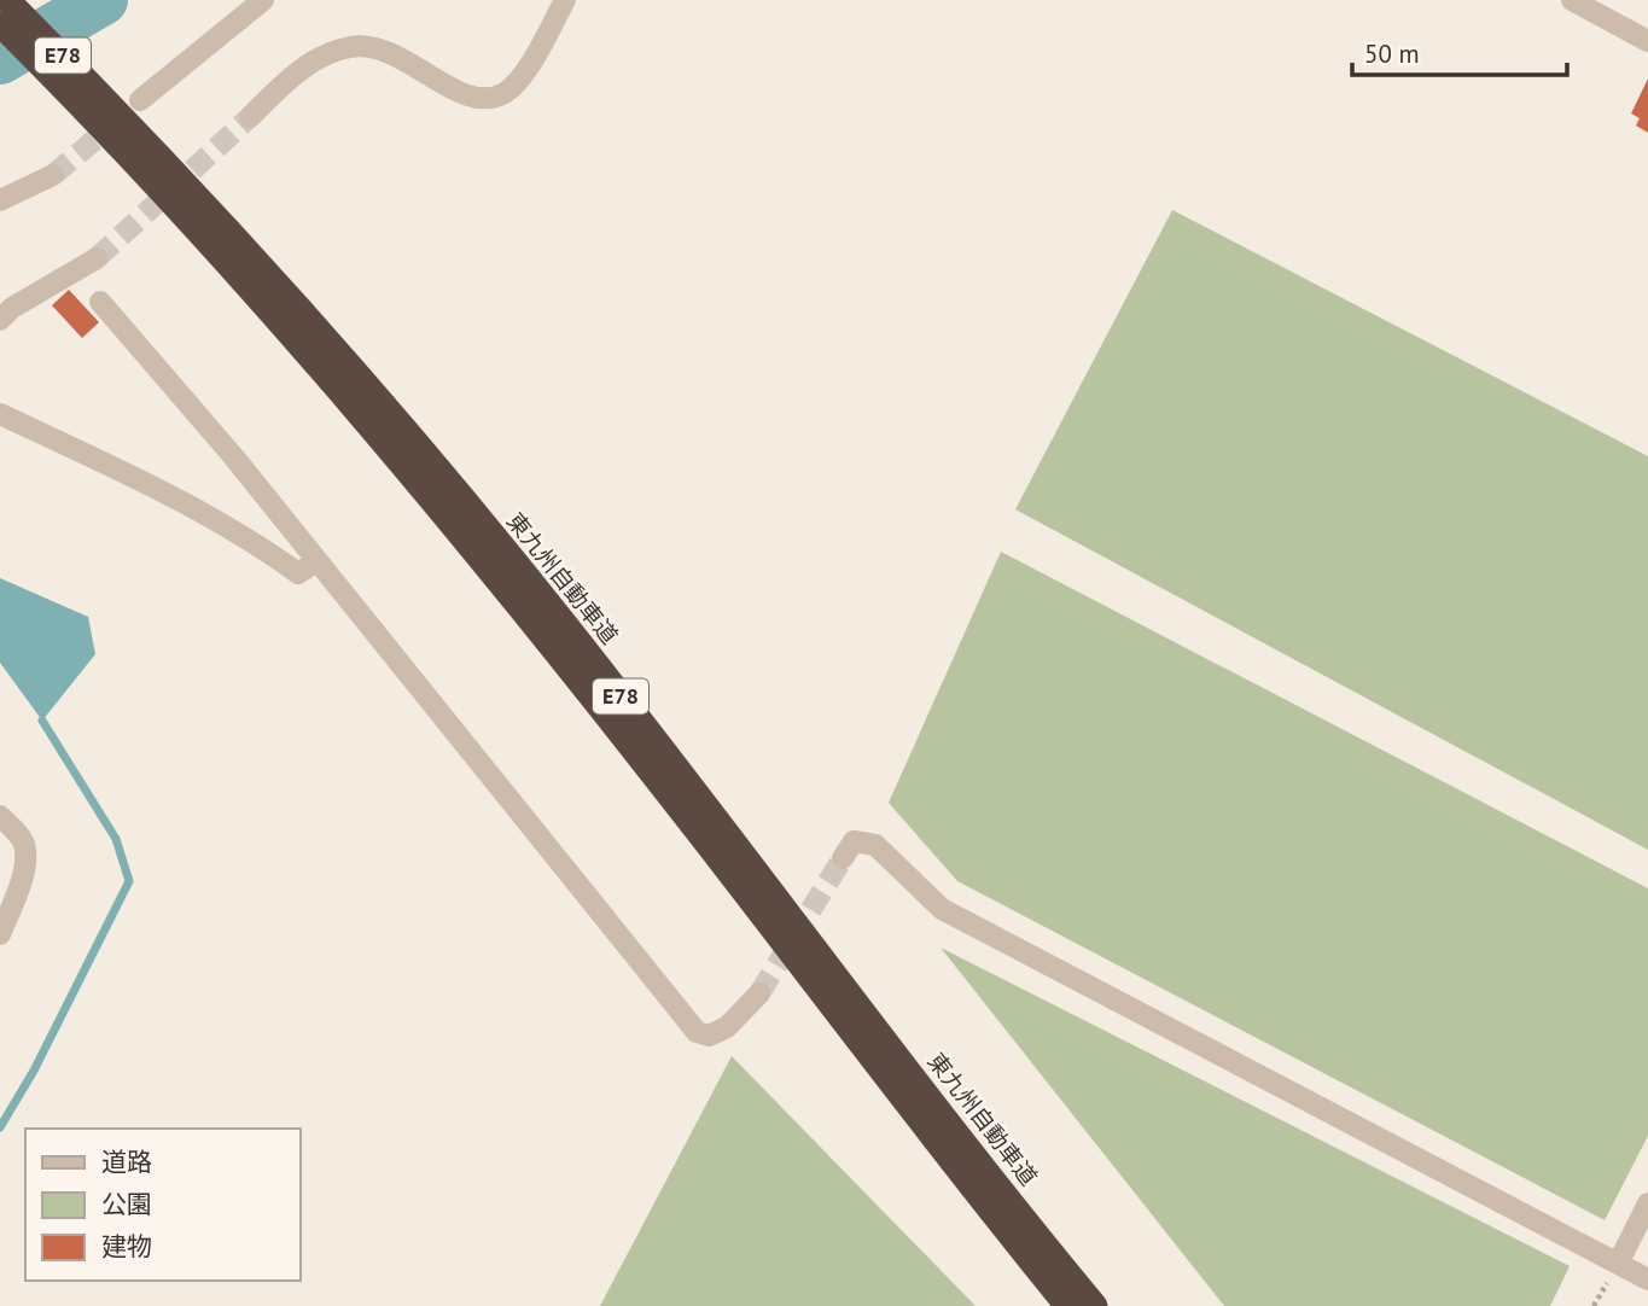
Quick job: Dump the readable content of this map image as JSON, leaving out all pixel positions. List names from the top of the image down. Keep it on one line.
{"streets":{"highway":["E78","東九州自動車道"]},"legend":["道路","公園","建物"],"scale_bar":"50 m"}
